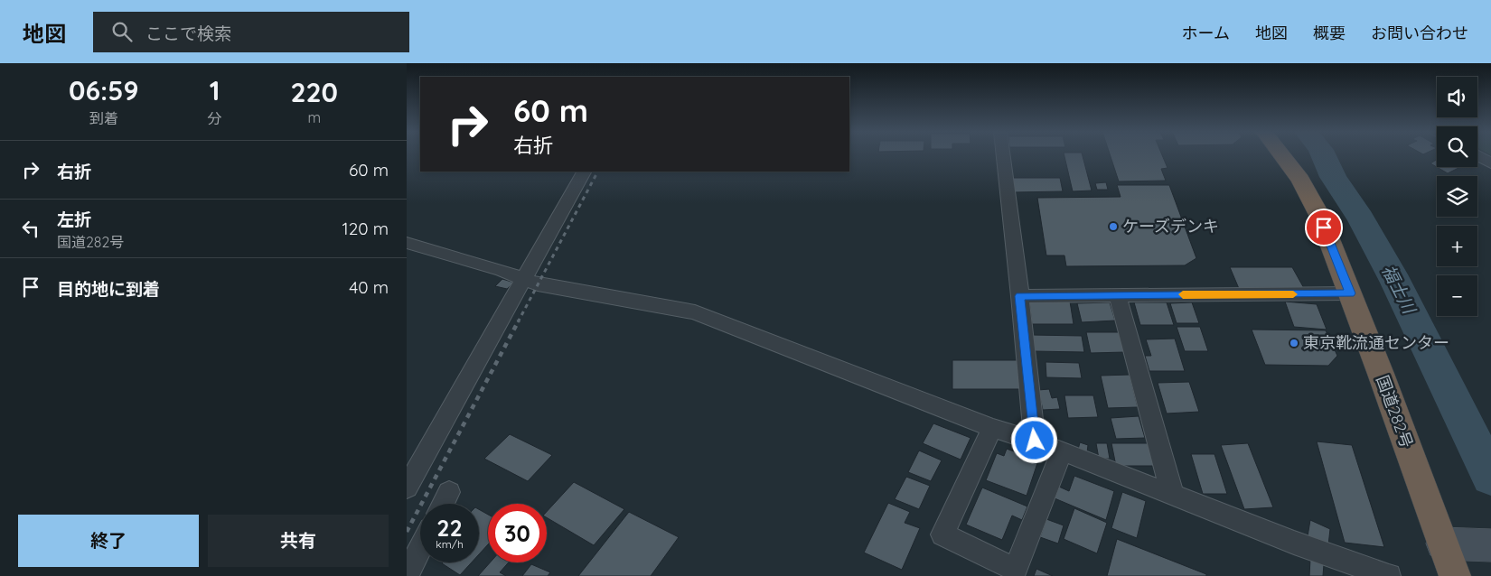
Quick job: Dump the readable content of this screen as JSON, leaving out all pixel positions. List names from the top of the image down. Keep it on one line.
{"streets":{"highway":["国道282号"]},"water":["福士川"],"places":["ケーズデンキ","東京靴流通センター"],"page":{"header":"地図","search":"ここで検索","nav":["ホーム","地図","概要","お問い合わせ"],"eta":["06:59","到着","1","分","220","m"],"map_buttons":["+","−"],"turn":["60 m","右折"],"list":[{"name":"右折","value":"60 m"},{"name":"左折","note":"国道282号","value":"120 m"},{"name":"目的地に到着","value":"40 m"}],"speed":"22 km/h","limit":"30","buttons":["終了","共有"]}}
